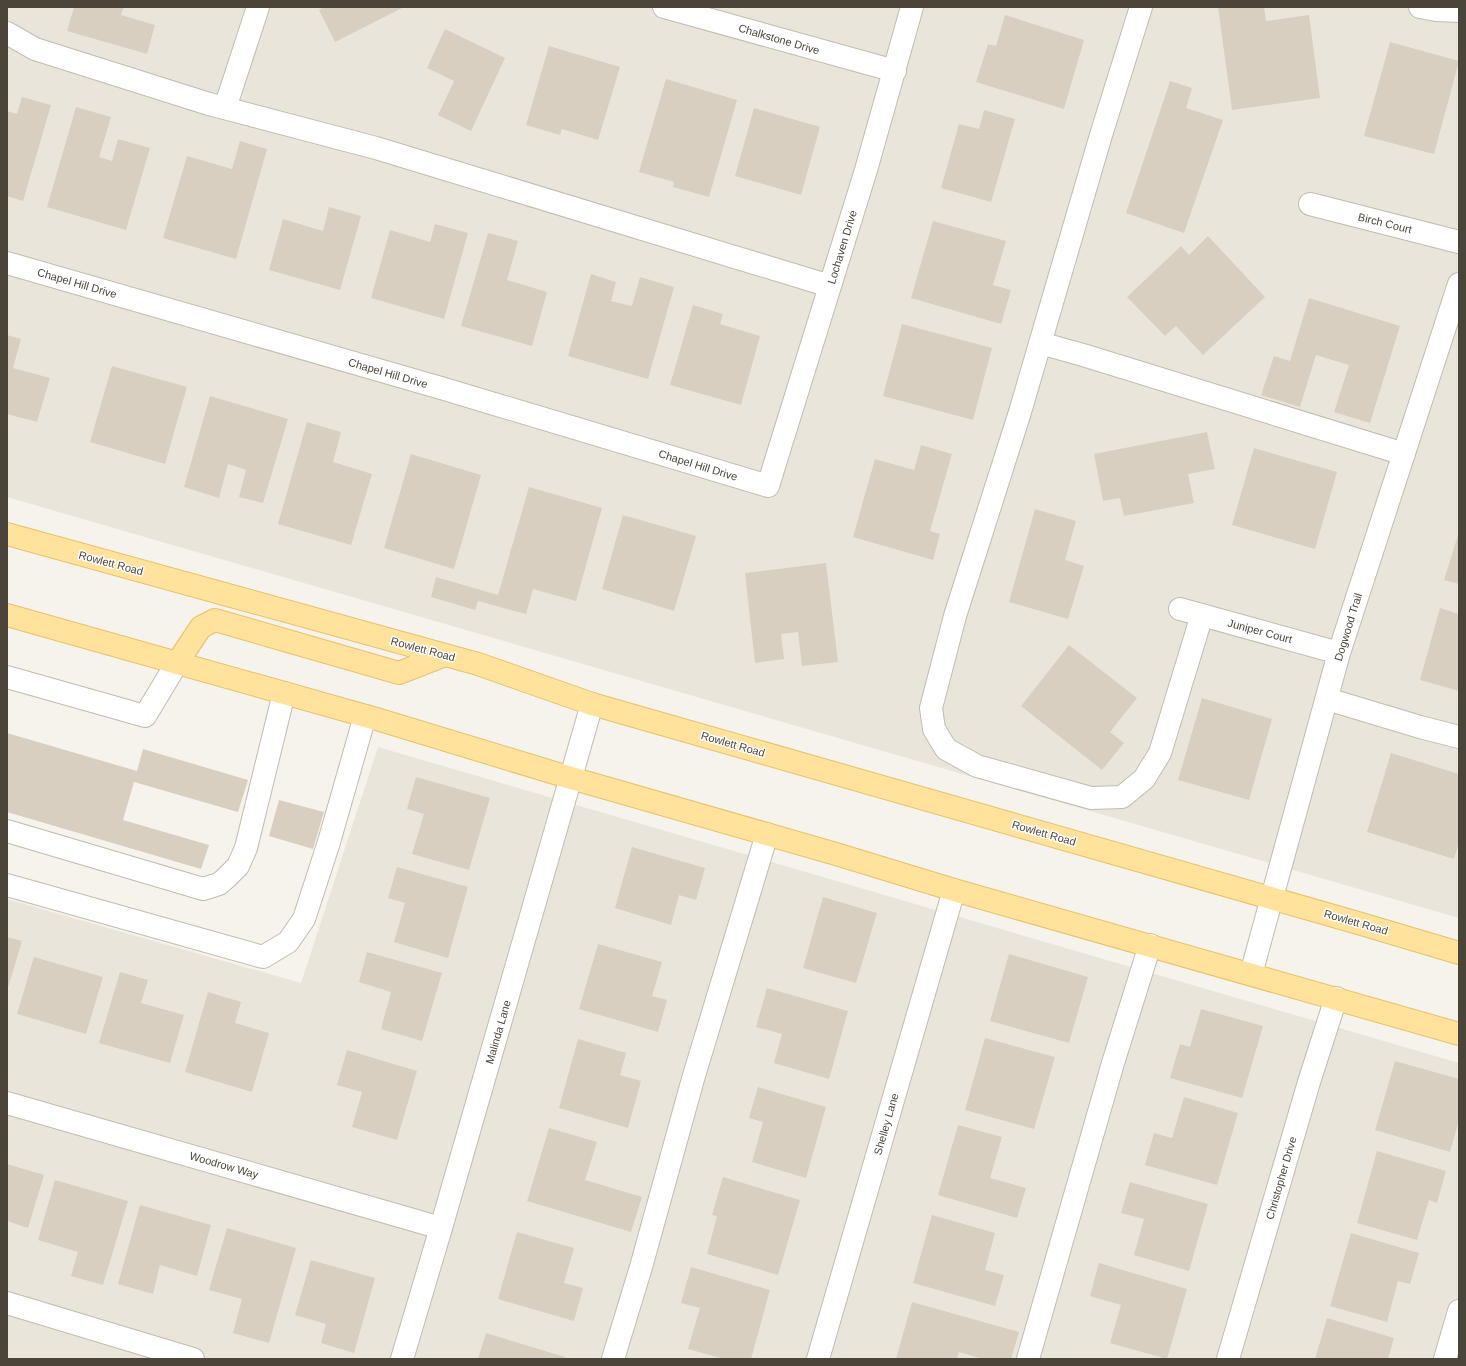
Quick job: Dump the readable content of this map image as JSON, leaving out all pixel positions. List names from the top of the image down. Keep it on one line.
{"streets":{"main road":["Rowlett Road"],"street":["Chalkstone Drive","Birch Court","Lochaven Drive","Chapel Hill Drive","Dogwood Trail","Juniper Court","Malinda Lane","Shelley Lane","Woodrow Way","Christopher Drive"]},"crossings":[["Chalkstone Drive","Lochaven Drive"],["Lochaven Drive","Chapel Hill Drive"],["Rowlett Road","Dogwood Trail"],["Rowlett Road","Malinda Lane"],["Dogwood Trail","Juniper Court"],["Malinda Lane","Woodrow Way"]]}
